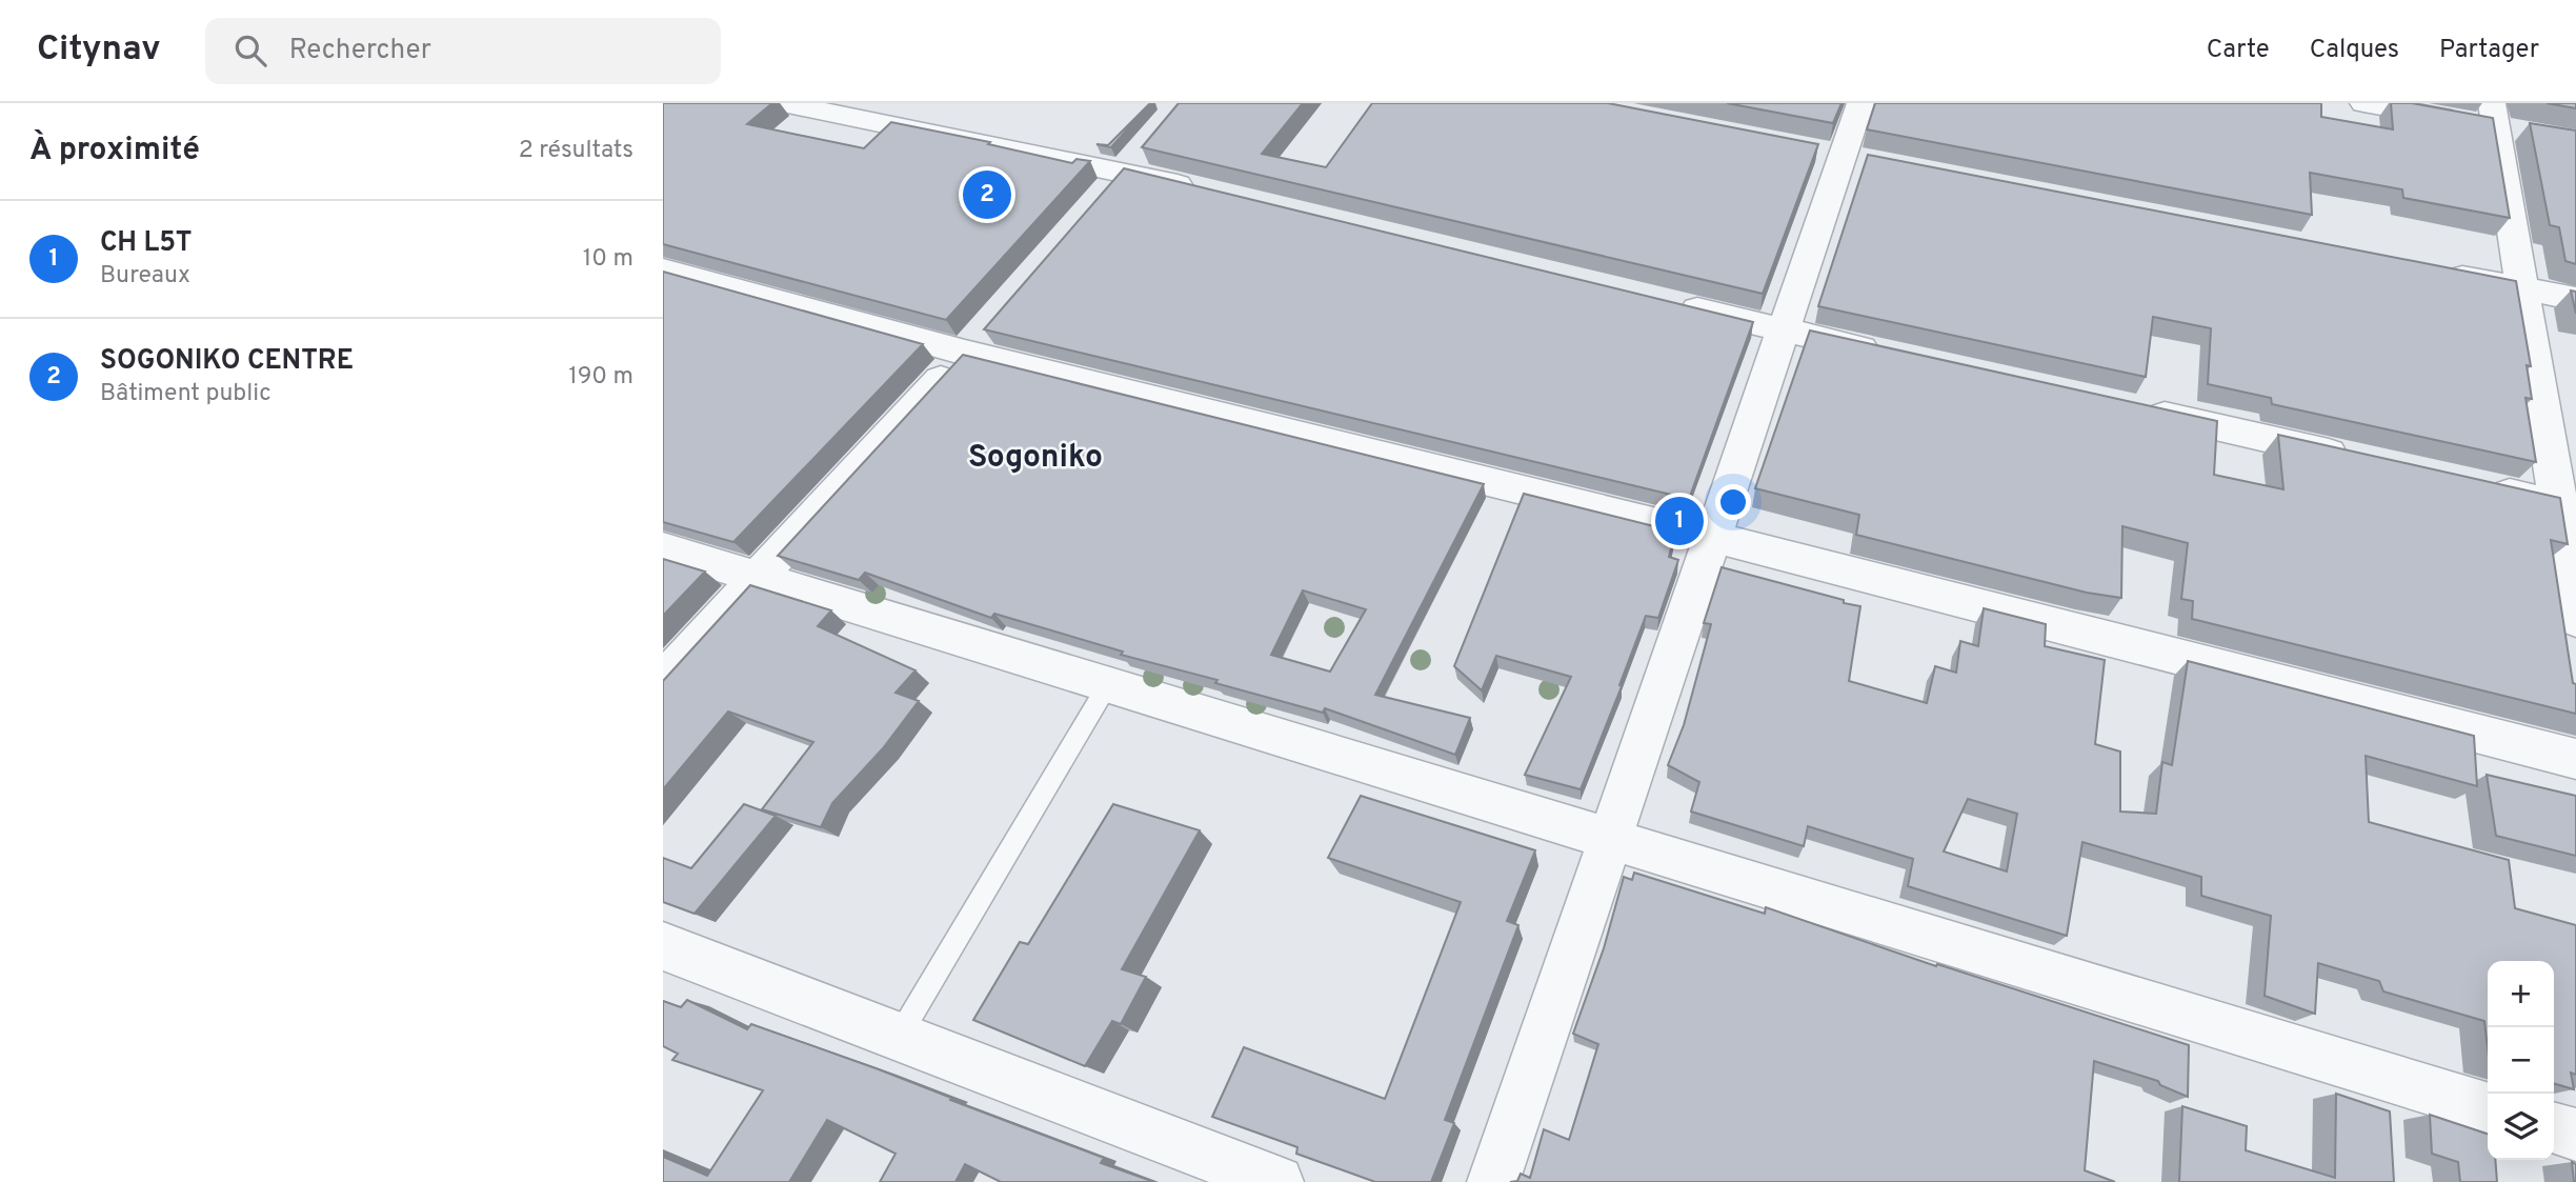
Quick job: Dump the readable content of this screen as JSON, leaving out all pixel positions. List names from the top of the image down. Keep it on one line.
{"districts":["Sogoniko"],"page":{"header":"Citynav","search":"Rechercher","nav":["Carte","Calques","Partager"],"heading":["À proximité","2 résultats"],"pins":["2","1"],"list":[{"mark":"1","name":"CH L5T","note":"Bureaux","value":"10 m"},{"mark":"2","name":"SOGONIKO CENTRE","note":"Bâtiment public","value":"190 m"}],"map_buttons":["+","−"]}}
